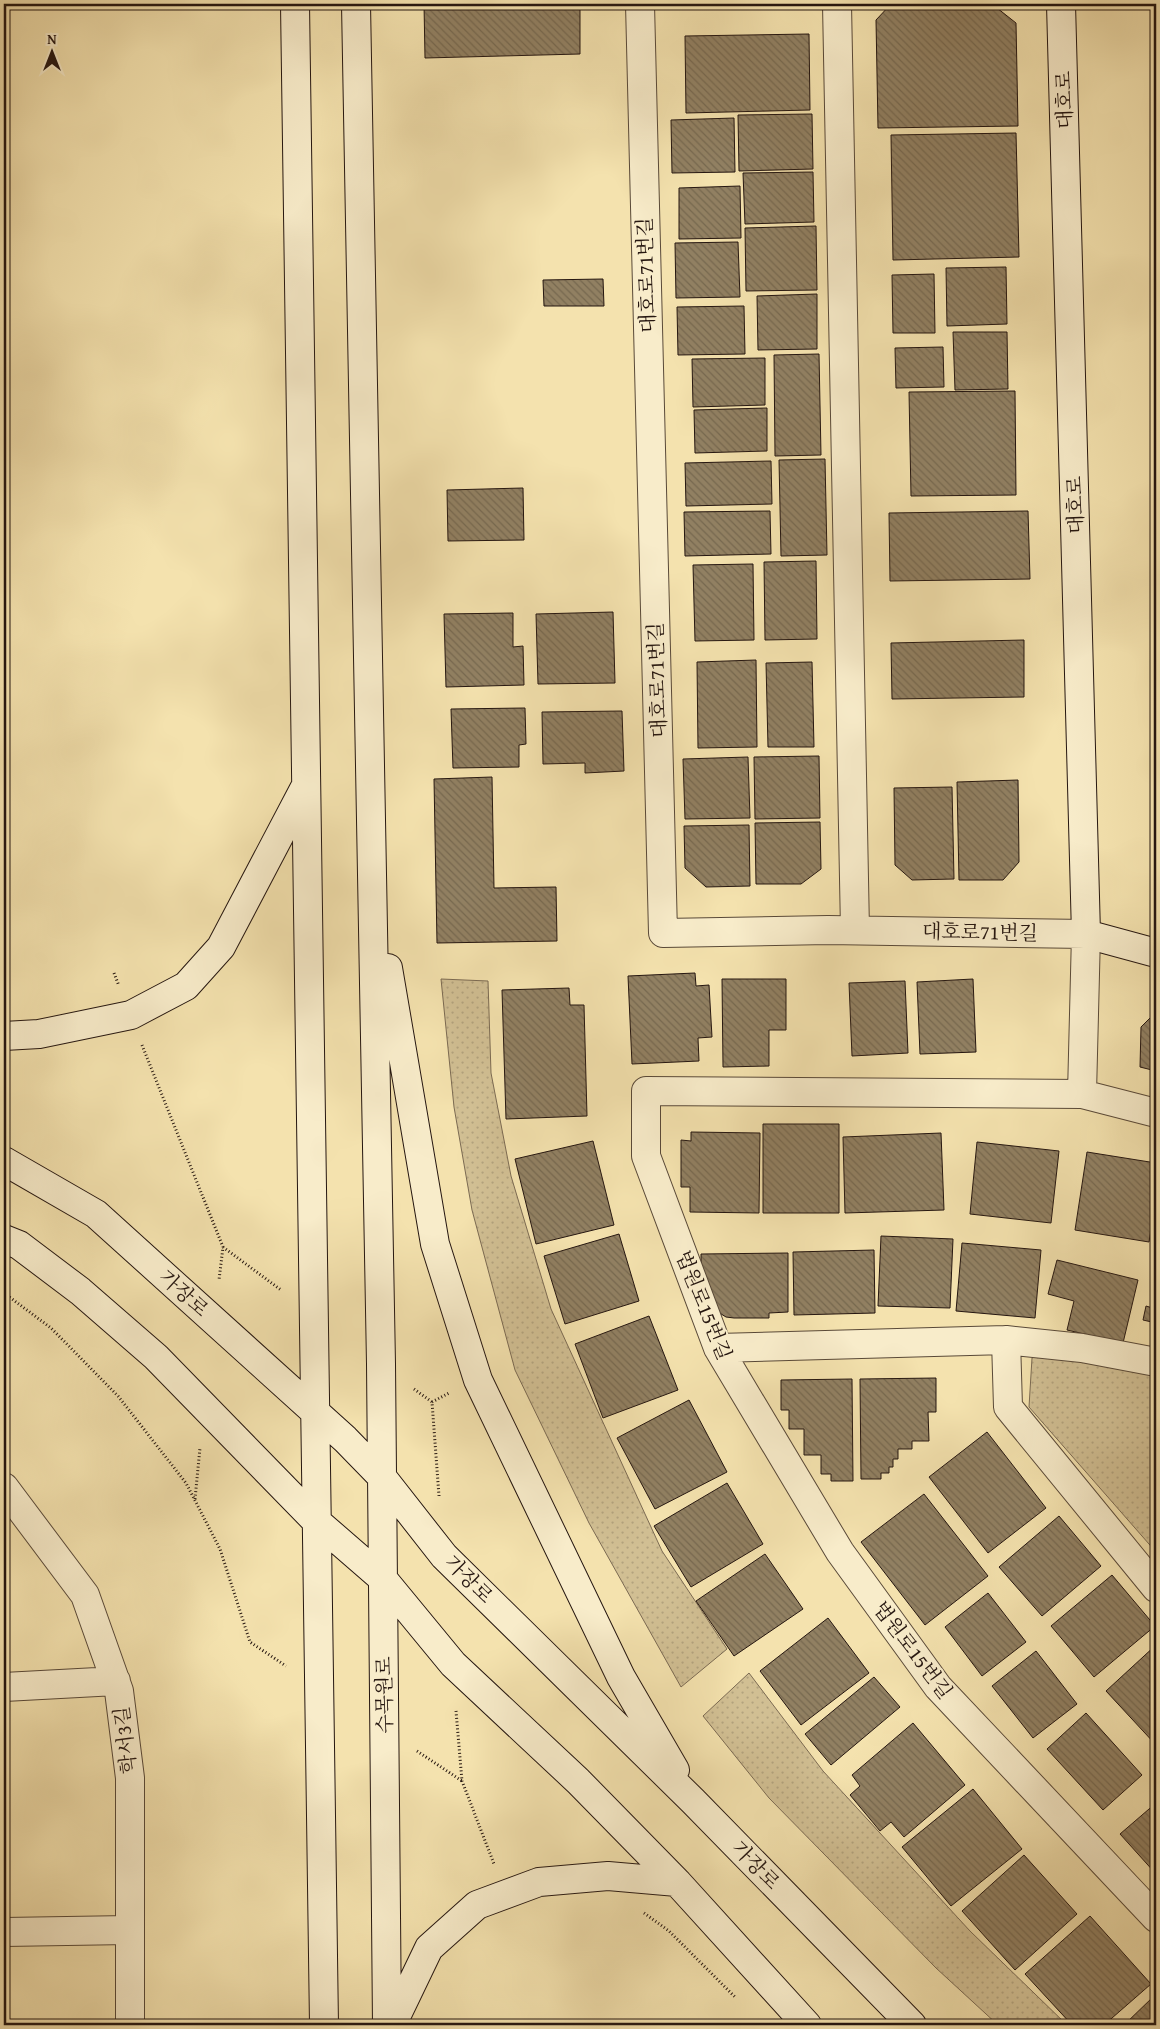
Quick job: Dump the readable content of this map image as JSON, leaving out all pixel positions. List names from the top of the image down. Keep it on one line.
{"streets":{"street":["대호로","대호로71번길","가장로","법원로15번길","수목원로","학서3길"]},"crossings":[["대호로","대호로71번길"],["대호로","법원로15번길"],["가장로","수목원로"]],"north":"top"}
